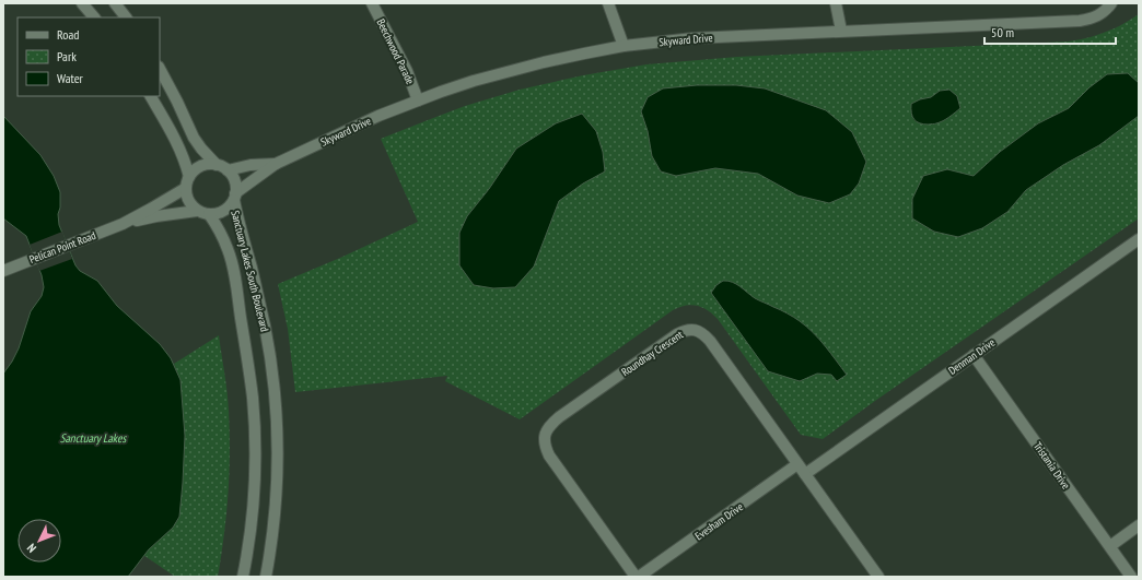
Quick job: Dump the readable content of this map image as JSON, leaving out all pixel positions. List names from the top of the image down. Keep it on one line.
{"streets":{"street":["Skyward Drive","Beechwood Parade","Pelican Point Road","Sanctuary Lakes South Boulevard","Roundhay Crescent","Denman Drive","Tristania Drive","Evesham Drive"]},"crossings":[["Skyward Drive","Beechwood Parade"],["Skyward Drive","Pelican Point Road"],["Skyward Drive","Sanctuary Lakes South Boulevard"],["Pelican Point Road","Sanctuary Lakes South Boulevard"],["Roundhay Crescent","Denman Drive"],["Roundhay Crescent","Evesham Drive"],["Denman Drive","Tristania Drive"]],"water":["Sanctuary Lakes"],"legend":["Road","Park","Water"],"scale_bar":"50 m","north":"bottom left"}
